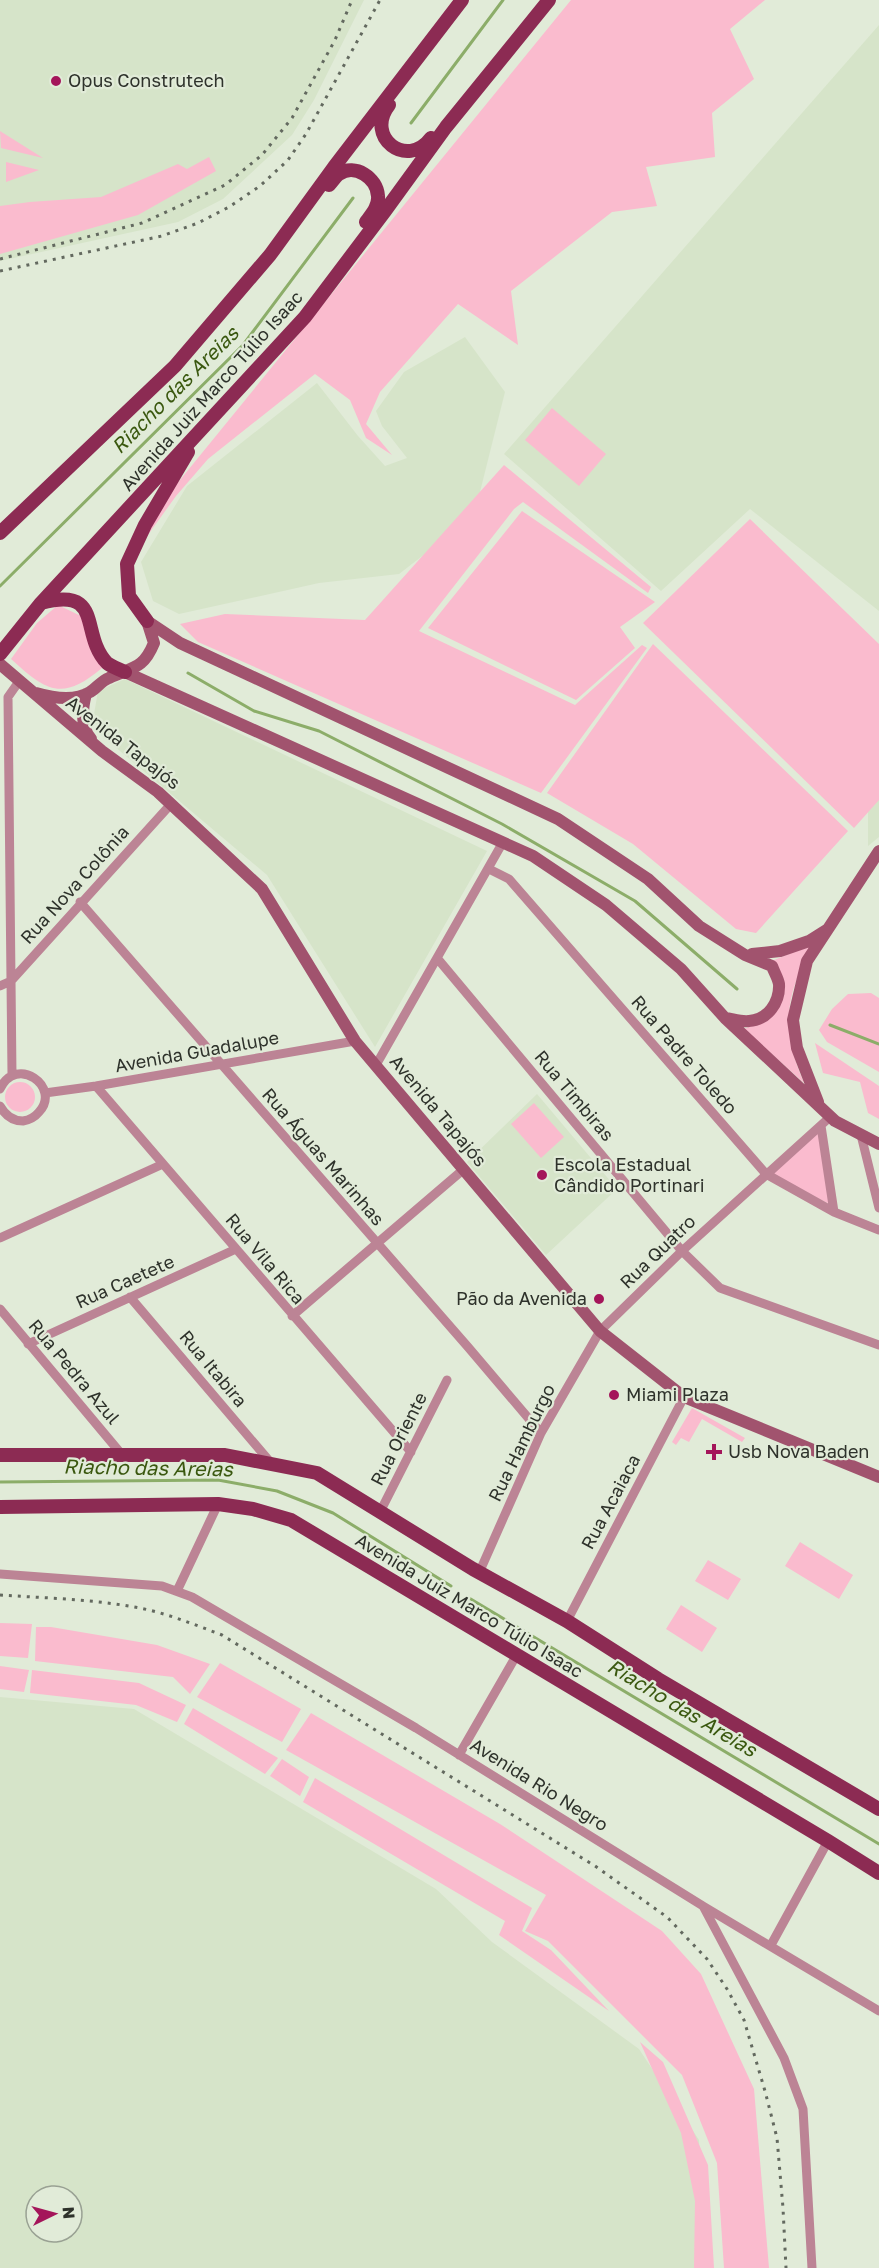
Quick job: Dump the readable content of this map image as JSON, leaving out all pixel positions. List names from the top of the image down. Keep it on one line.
{"streets":{"main road":["Avenida Juiz Marco Túlio Isaac","Avenida Tapajós"],"street":["Rua Nova Colônia","Avenida Guadalupe","Rua Padre Toledo","Rua Timbiras","Rua Águas Marinhas","Rua Quatro","Rua Vila Rica","Rua Caetete","Rua Itabira","Rua Pedra Azul","Rua Oriente","Rua Hamburgo","Rua Acaiaca","Avenida Rio Negro"]},"crossings":[["Avenida Juiz Marco Túlio Isaac","Rua Itabira"],["Avenida Juiz Marco Túlio Isaac","Rua Pedra Azul"],["Avenida Juiz Marco Túlio Isaac","Rua Oriente"],["Avenida Juiz Marco Túlio Isaac","Rua Hamburgo"],["Avenida Juiz Marco Túlio Isaac","Rua Acaiaca"],["Avenida Tapajós","Rua Nova Colônia"],["Avenida Tapajós","Avenida Guadalupe"],["Avenida Tapajós","Rua Quatro"],["Avenida Tapajós","Rua Hamburgo"],["Avenida Tapajós","Rua Acaiaca"],["Rua Nova Colônia","Rua Águas Marinhas"],["Avenida Guadalupe","Rua Águas Marinhas"],["Avenida Guadalupe","Rua Vila Rica"],["Rua Padre Toledo","Rua Quatro"],["Rua Timbiras","Rua Quatro"],["Rua Águas Marinhas","Rua Hamburgo"],["Rua Quatro","Rua Hamburgo"],["Rua Vila Rica","Rua Caetete"],["Rua Vila Rica","Rua Oriente"],["Rua Caetete","Rua Itabira"],["Rua Caetete","Rua Pedra Azul"]],"water":["Riacho das Areias"],"places":{"other":["Opus Construtech","Escola Estadual Cândido Portinari","Pão da Avenida","Miami Plaza"],"health":["Usb Nova Baden"]},"north":"right"}
